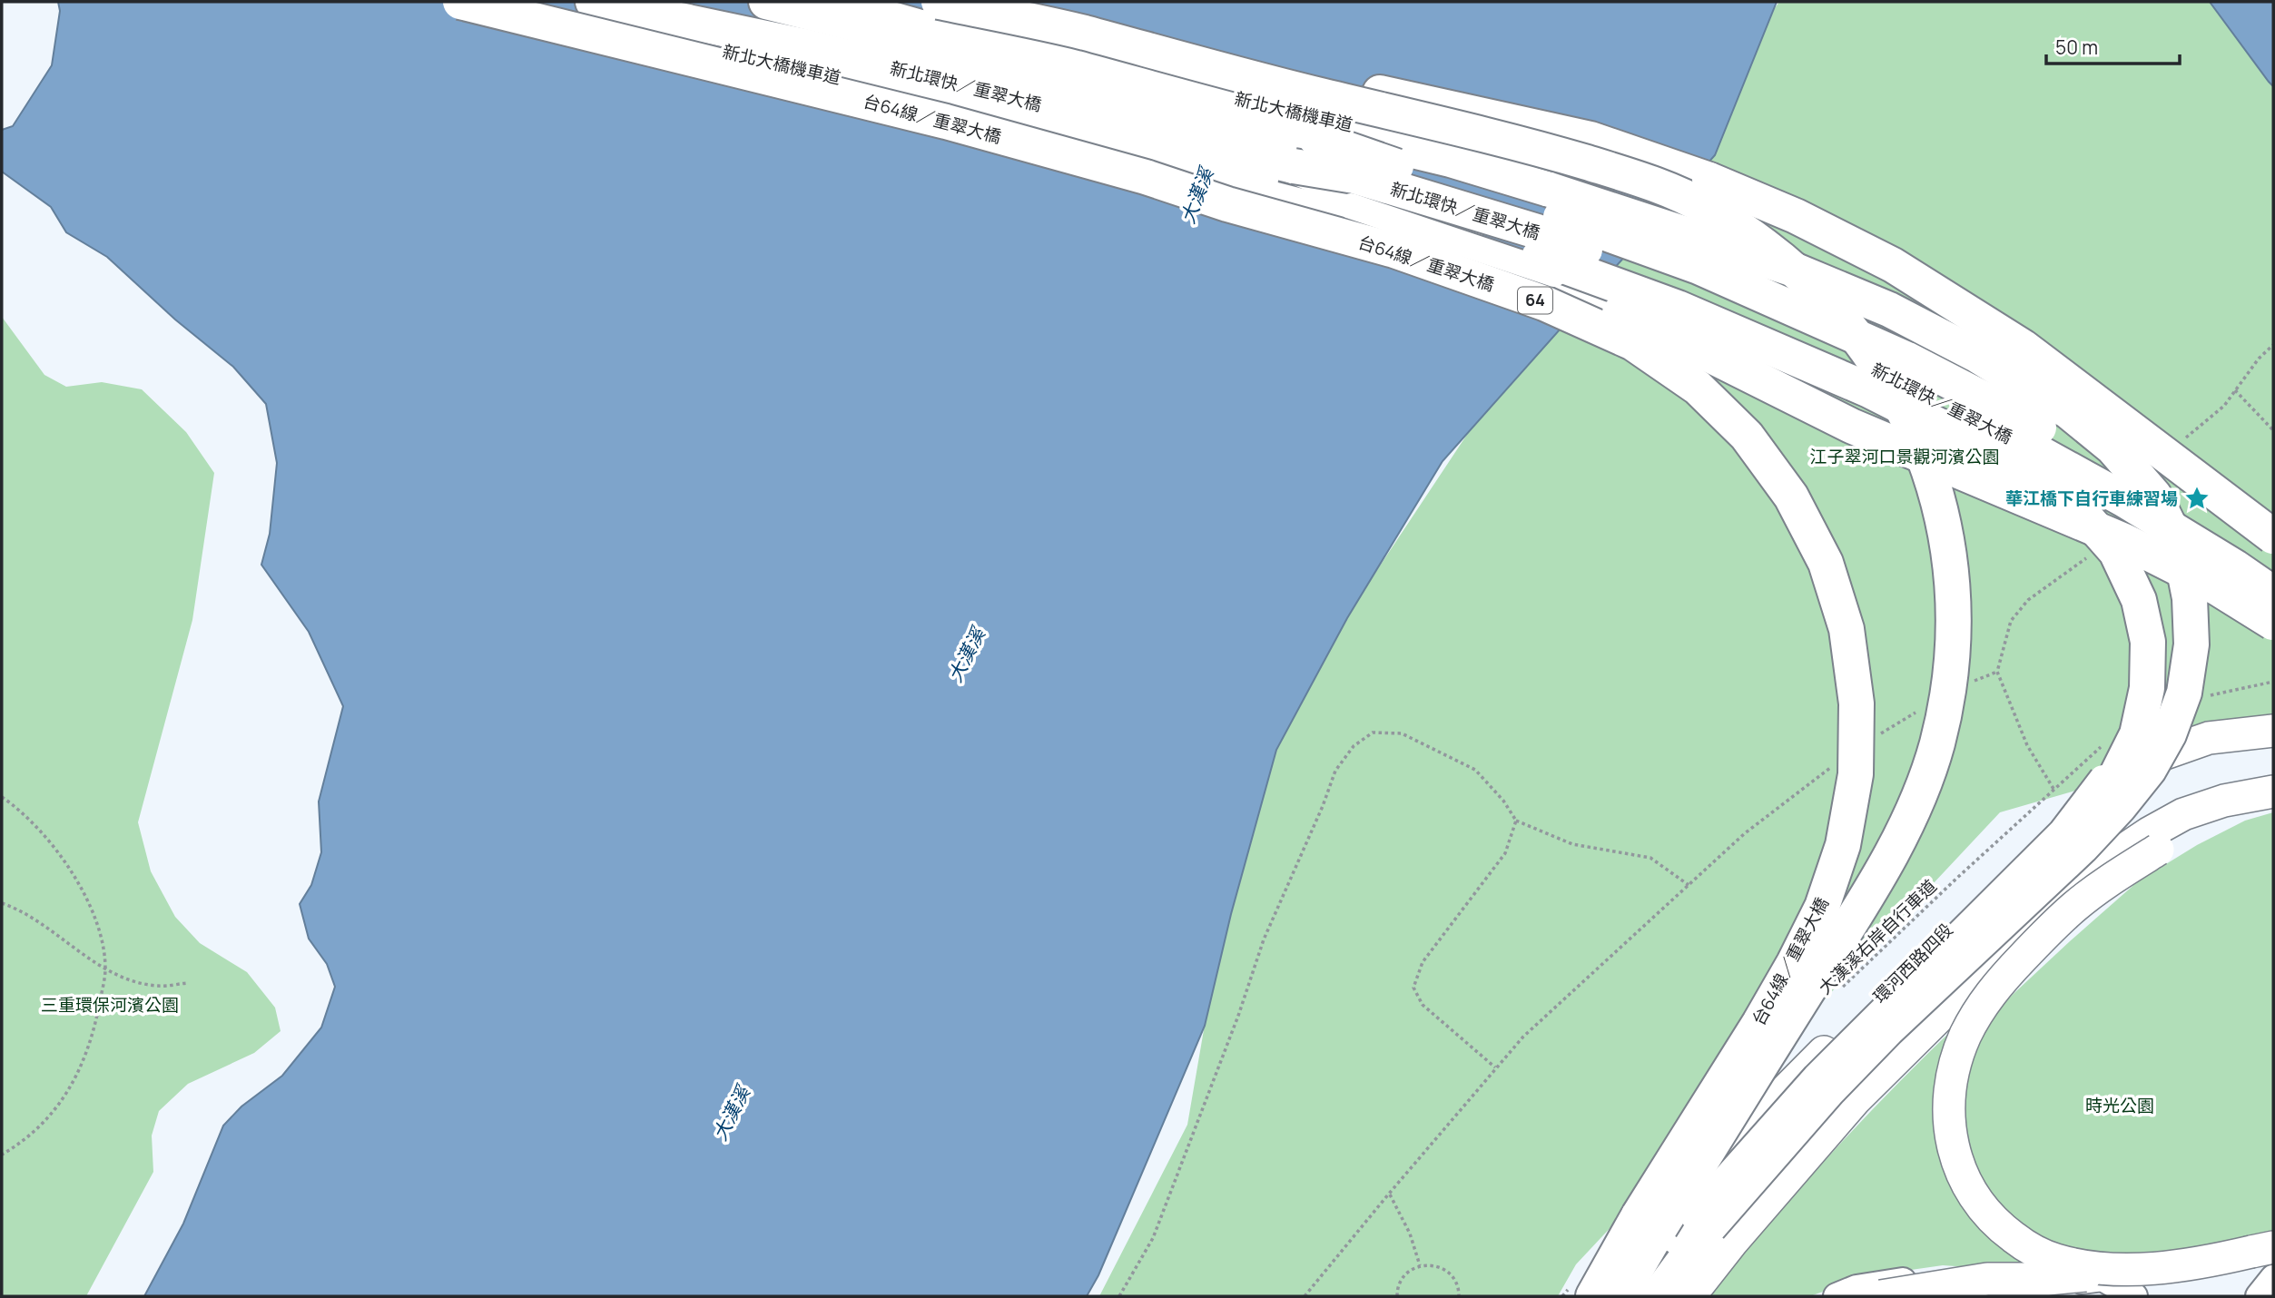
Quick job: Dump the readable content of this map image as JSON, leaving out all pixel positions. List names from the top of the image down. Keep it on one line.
{"streets":{"highway":["新北環快／重翠大橋","台64線／重翠大橋","64"],"main road":["環河西路四段"],"street":["新北大橋機車道"],"path":["大漢溪右岸自行車道"]},"crossings":[["新北大橋機車道","台64線／重翠大橋"],["新北大橋機車道","64"],["台64線／重翠大橋","64"]],"water":["大漢溪"],"parks":["江子翠河口景觀河濱公園","三重環保河濱公園","時光公園"],"places":{"place":["華江橋下自行車練習場"]},"scale_bar":"50 m"}
